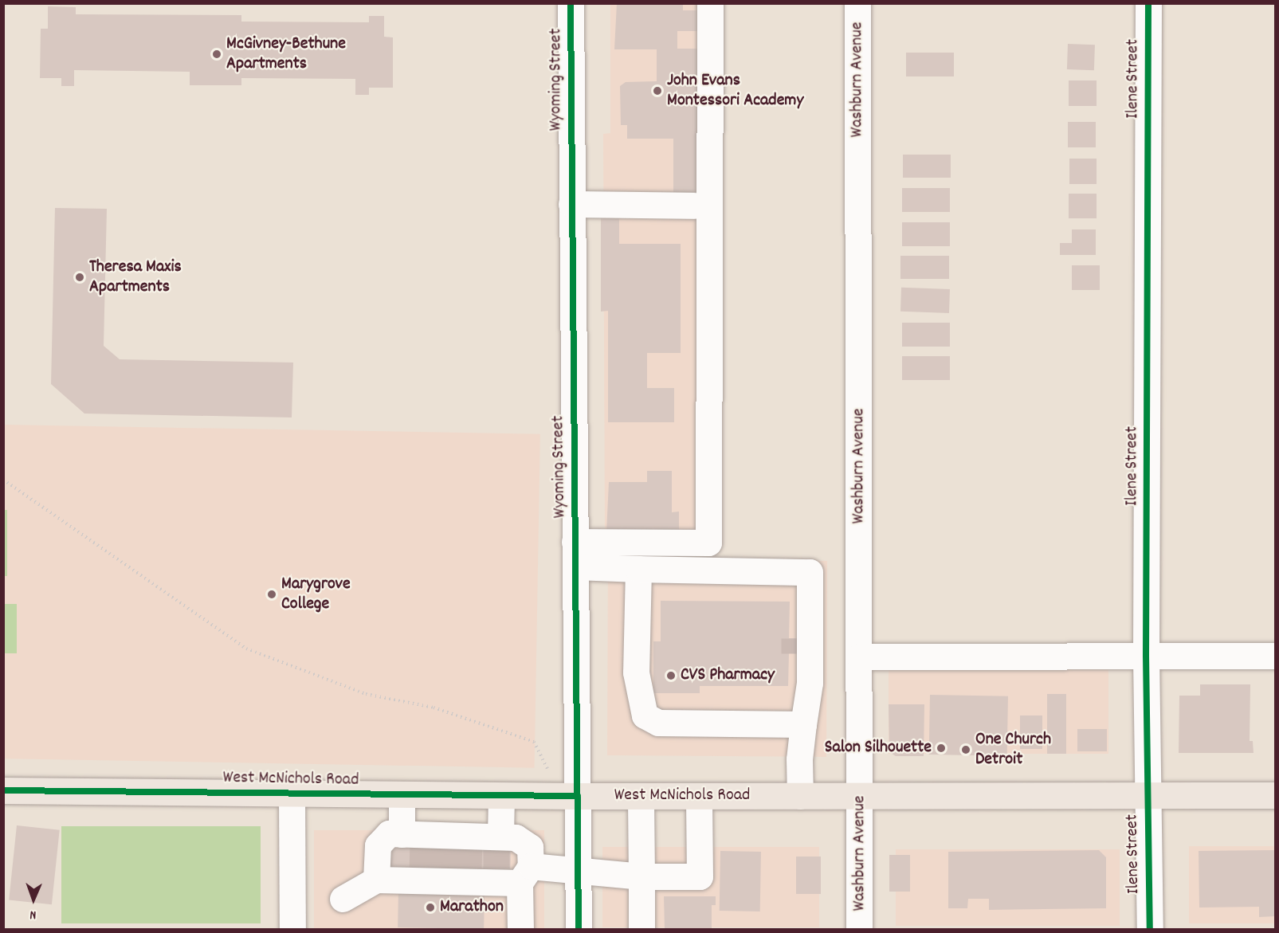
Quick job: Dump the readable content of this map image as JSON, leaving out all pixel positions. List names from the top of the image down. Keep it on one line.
{"streets":{"main road":["West McNichols Road"],"street":["Ilene Street","Wyoming Street","Washburn Avenue"]},"crossings":[["Ilene Street","West McNichols Road"],["Wyoming Street","West McNichols Road"],["Washburn Avenue","West McNichols Road"]],"places":["McGivney-Bethune Apartments","John Evans Montessori Academy","Theresa Maxis Apartments","Marygrove College","CVS Pharmacy","Salon Silhouette","One Church Detroit","Marathon"],"north":"bottom"}
